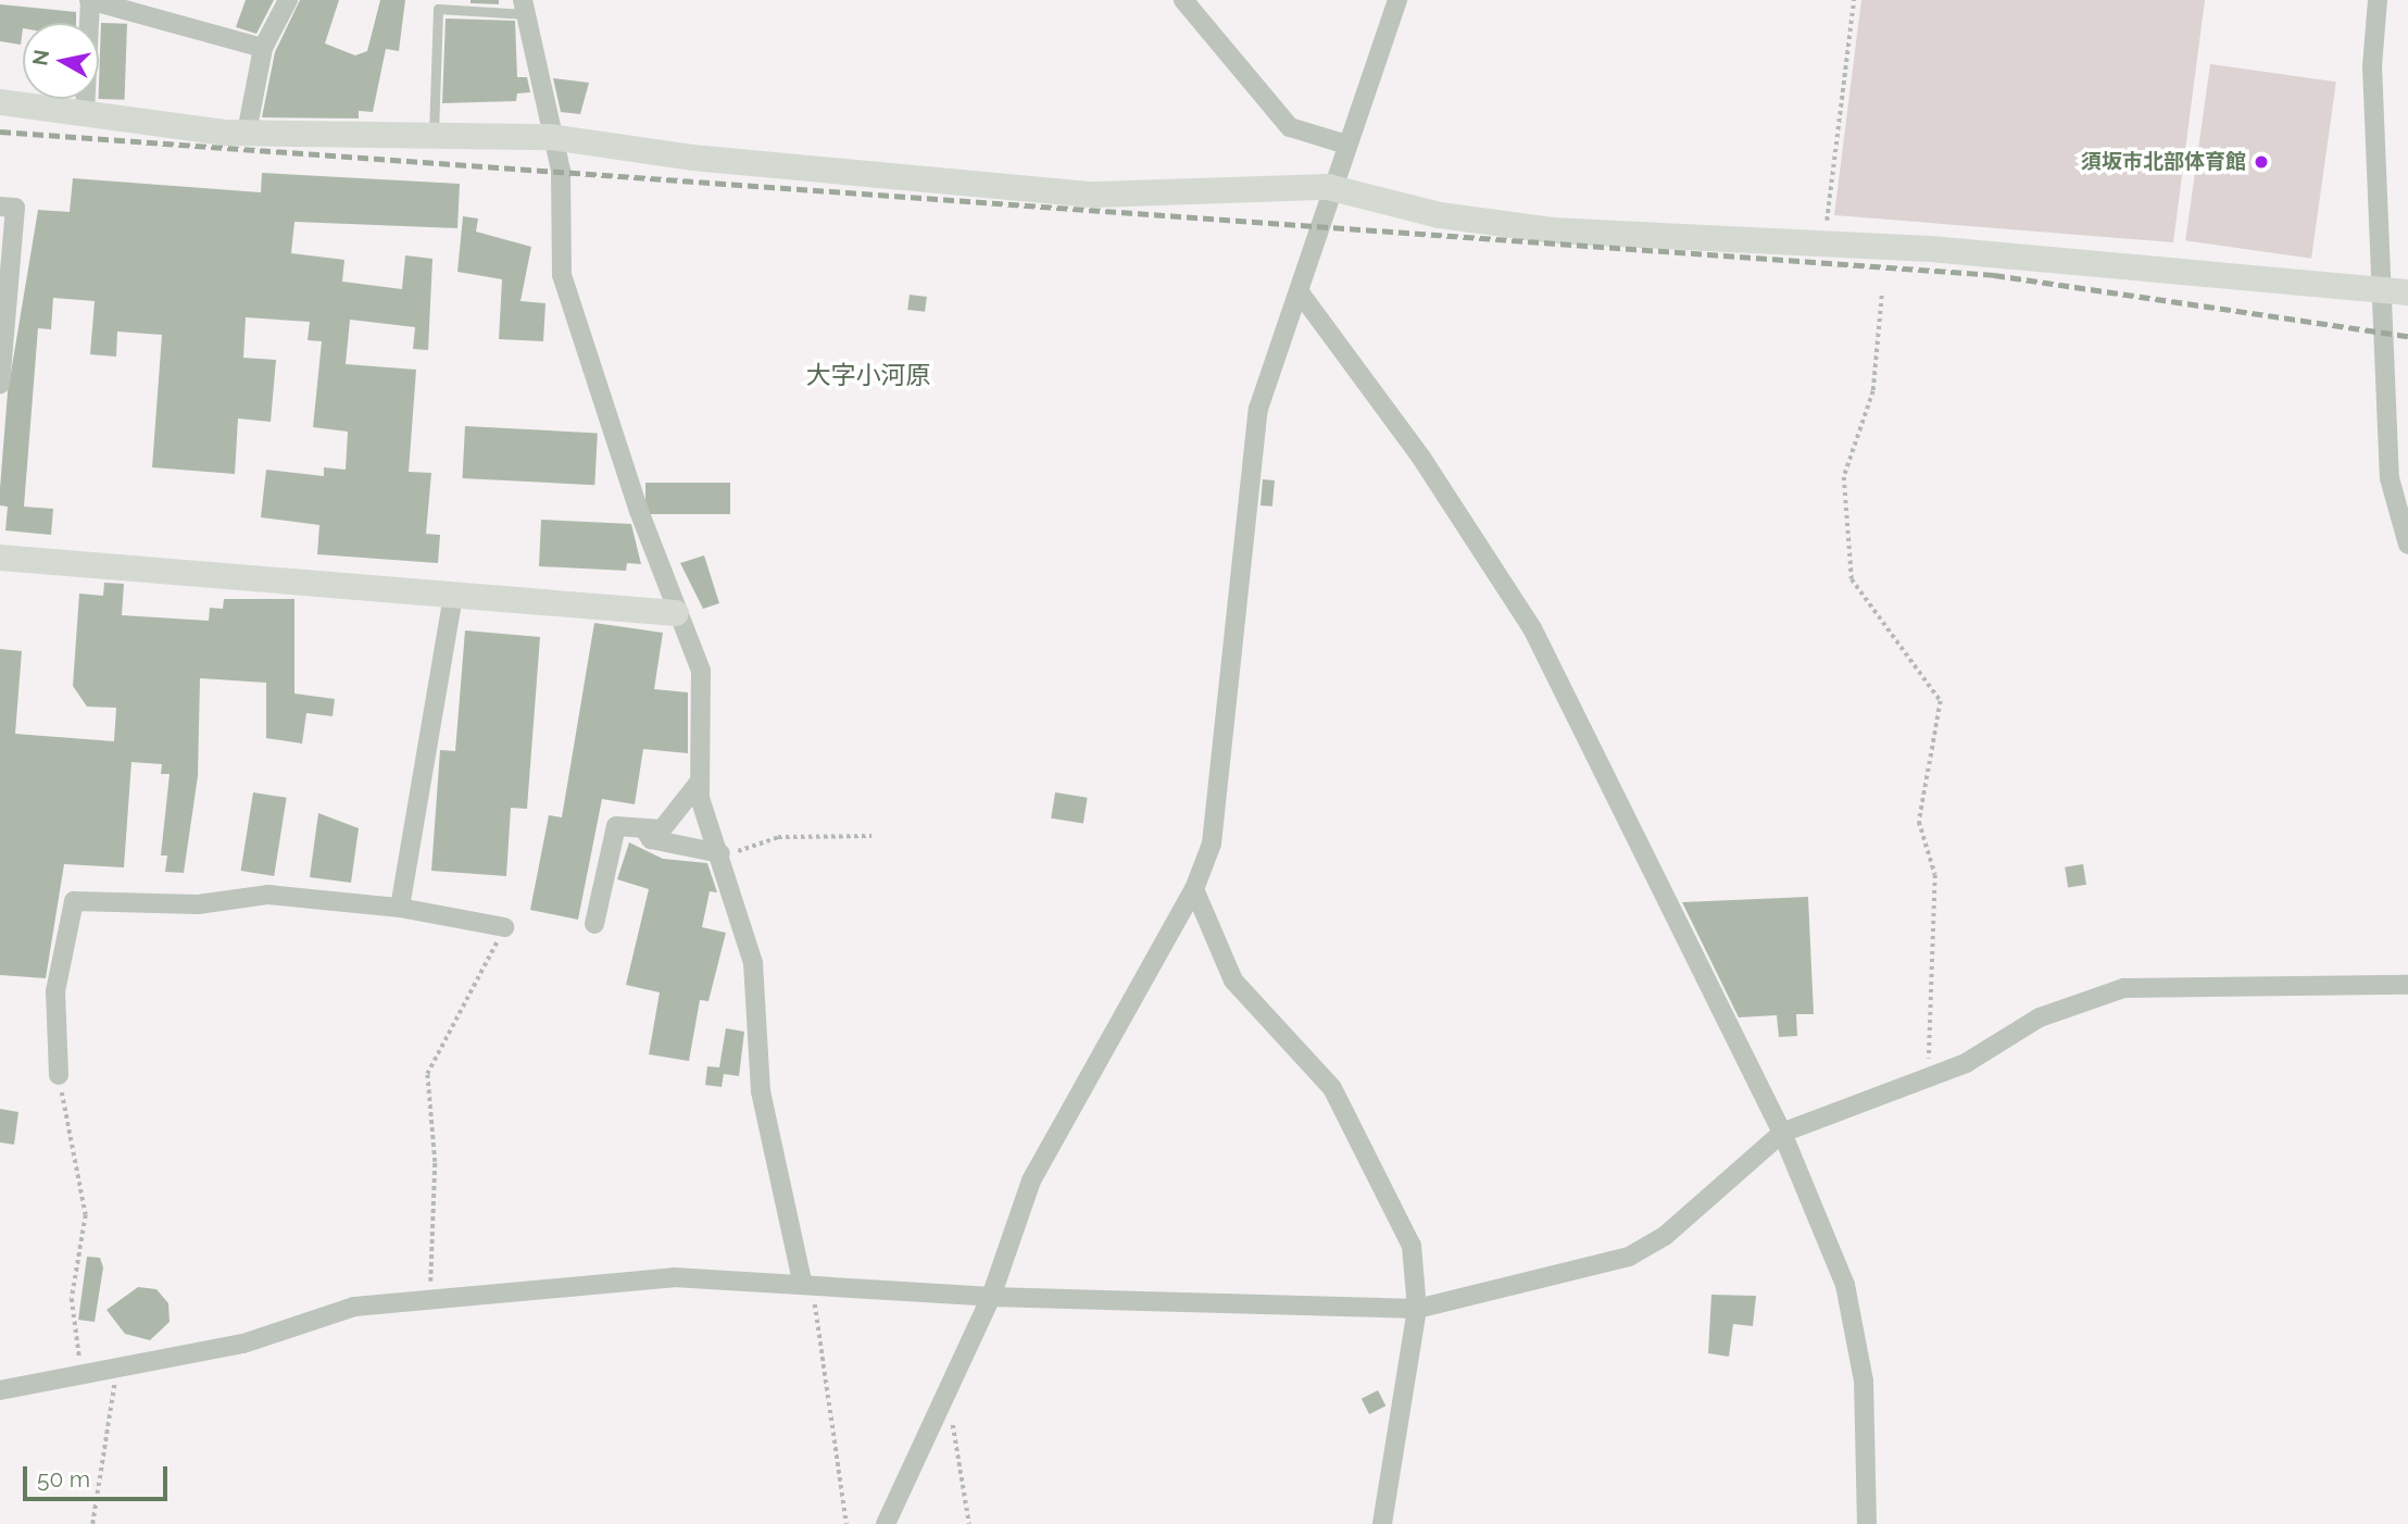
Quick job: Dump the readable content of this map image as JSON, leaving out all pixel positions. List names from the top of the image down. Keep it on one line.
{"districts":["大字小河原"],"places":["須坂市北部体育館"],"scale_bar":"50 m","north":"left"}
